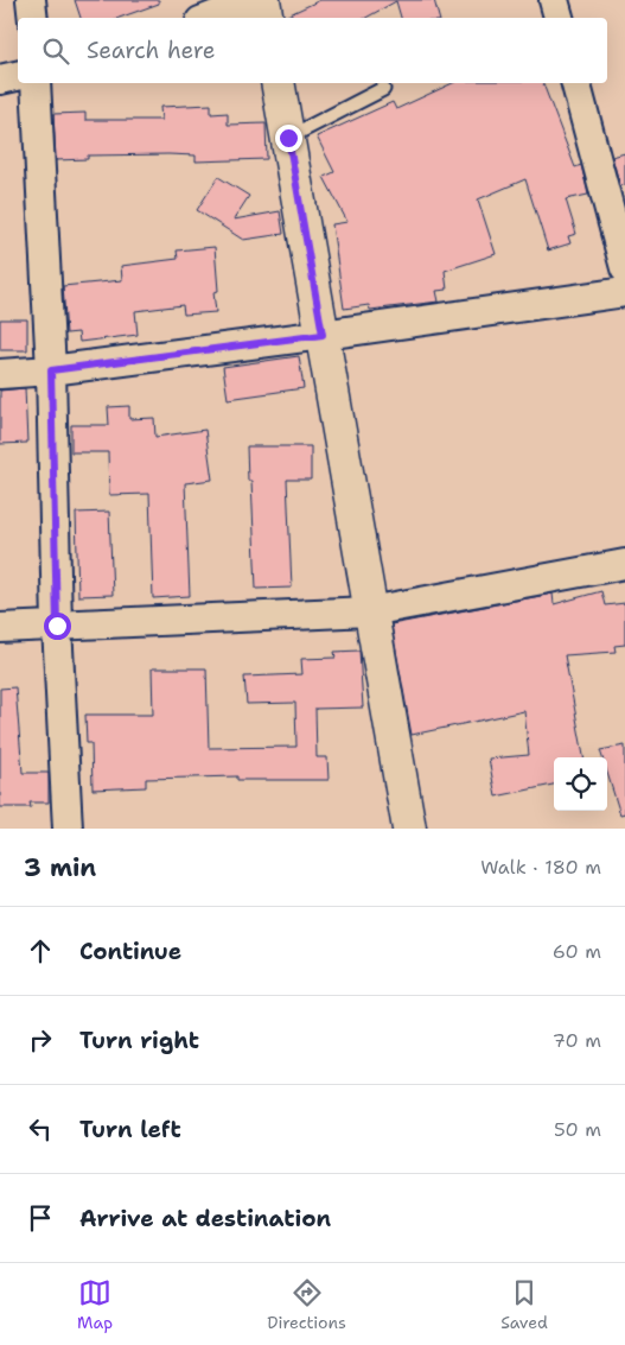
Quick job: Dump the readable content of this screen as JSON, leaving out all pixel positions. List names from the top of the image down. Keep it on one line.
{"page":{"search":"Search here","heading":["3 min","Walk · 180 m"],"list":[["Continue","60 m"],["Turn right","70 m"],["Turn left","50 m"],"Arrive at destination"],"nav":["Map","Directions","Saved"]}}
